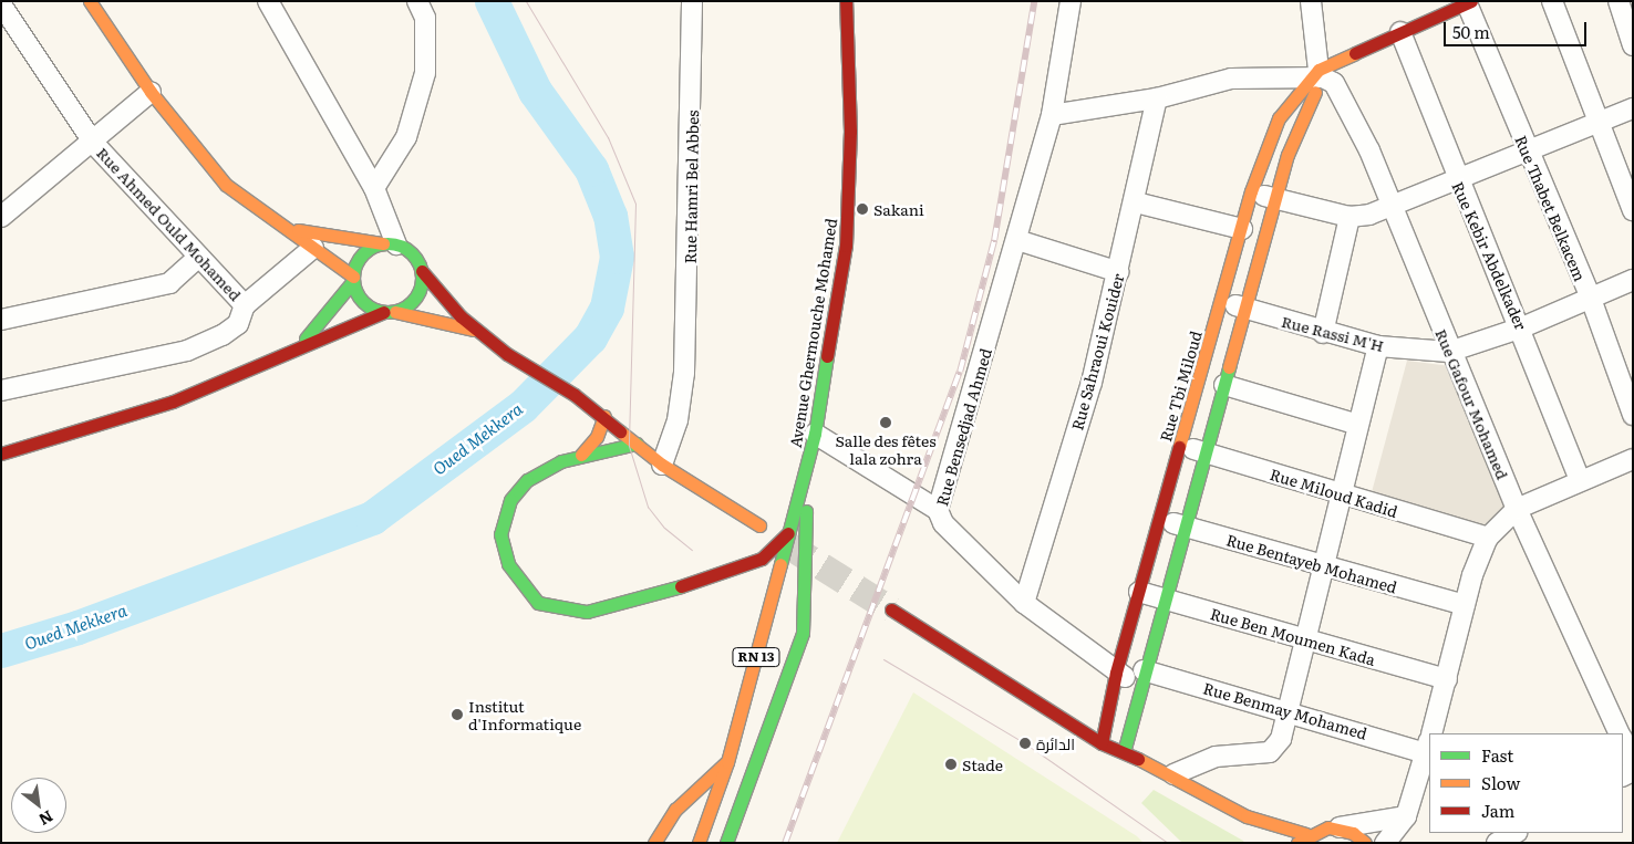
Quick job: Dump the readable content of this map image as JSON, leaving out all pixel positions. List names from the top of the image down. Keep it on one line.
{"streets":{"main road":["Avenue Ghermouche Mohamed","Rue Tbi Miloud","RN 13"],"street":["Rue Hamri Bel Abbes","Rue Thabet Belkacem","Rue Ahmed Ould Mohamed","Rue Kebir Abdelkader","Rue Rassi M'H","Rue Sahraoui Kouider","Rue Gafour Mohamed","Rue Bensedjad Ahmed","Rue Miloud Kadid","Rue Bentayeb Mohamed","Rue Ben Moumen Kada","Rue Benmay Mohamed"]},"crossings":[["Rue Thabet Belkacem","Rue Rassi M'H"],["Rue Kebir Abdelkader","Rue Rassi M'H"],["Avenue Ghermouche Mohamed","RN 13"],["Rue Rassi M'H","Rue Tbi Miloud"],["Rue Rassi M'H","Rue Gafour Mohamed"],["Rue Sahraoui Kouider","Rue Bensedjad Ahmed"],["Rue Tbi Miloud","Rue Gafour Mohamed"],["Rue Tbi Miloud","Rue Bensedjad Ahmed"],["Rue Tbi Miloud","Rue Miloud Kadid"],["Rue Tbi Miloud","Rue Bentayeb Mohamed"],["Rue Tbi Miloud","Rue Ben Moumen Kada"],["Rue Bensedjad Ahmed","Rue Benmay Mohamed"]],"water":["Oued Mekkera"],"places":["Sakani","Salle des fêtes lala zohra","Institut d'Informatique","الدائرة","Stade"],"legend":["Fast","Slow","Jam"],"scale_bar":"50 m","north":"bottom right"}
